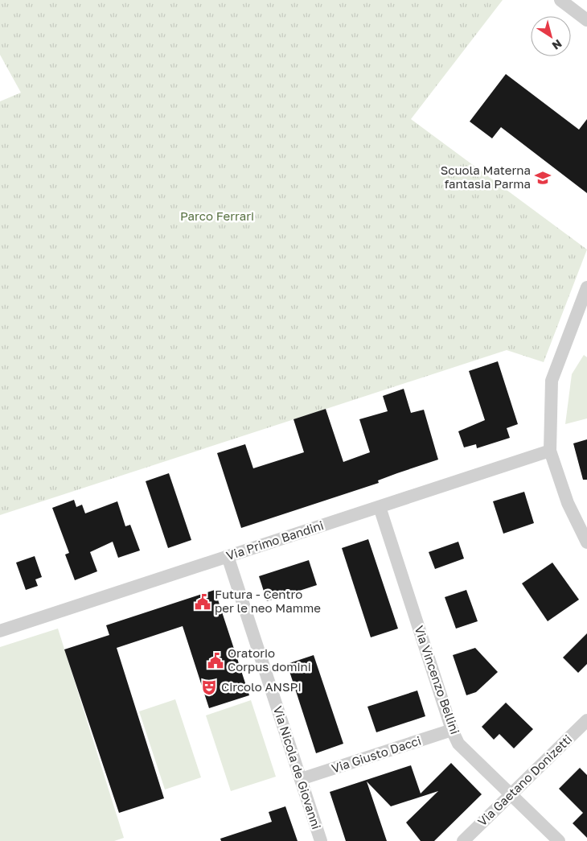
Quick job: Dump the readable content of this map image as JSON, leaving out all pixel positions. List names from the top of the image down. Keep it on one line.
{"streets":{"street":["Via Primo Bandini","Via Vincenzo Bellini","Via Giusto Dacci","Via Nicola de Giovanni","Via Gaetano Donizetti"]},"crossings":[["Via Primo Bandini","Via Vincenzo Bellini"],["Via Primo Bandini","Via Nicola de Giovanni"],["Via Vincenzo Bellini","Via Giusto Dacci"],["Via Vincenzo Bellini","Via Gaetano Donizetti"],["Via Giusto Dacci","Via Nicola de Giovanni"]],"parks":["Parco Ferrari"],"places":{"school or university":["Scuola Materna fantasia Parma"],"public building":["Futura - Centro per le neo Mamme","Oratorio Corpus domini"],"theatre":["Circolo ANSPI"]},"north":"bottom right"}
